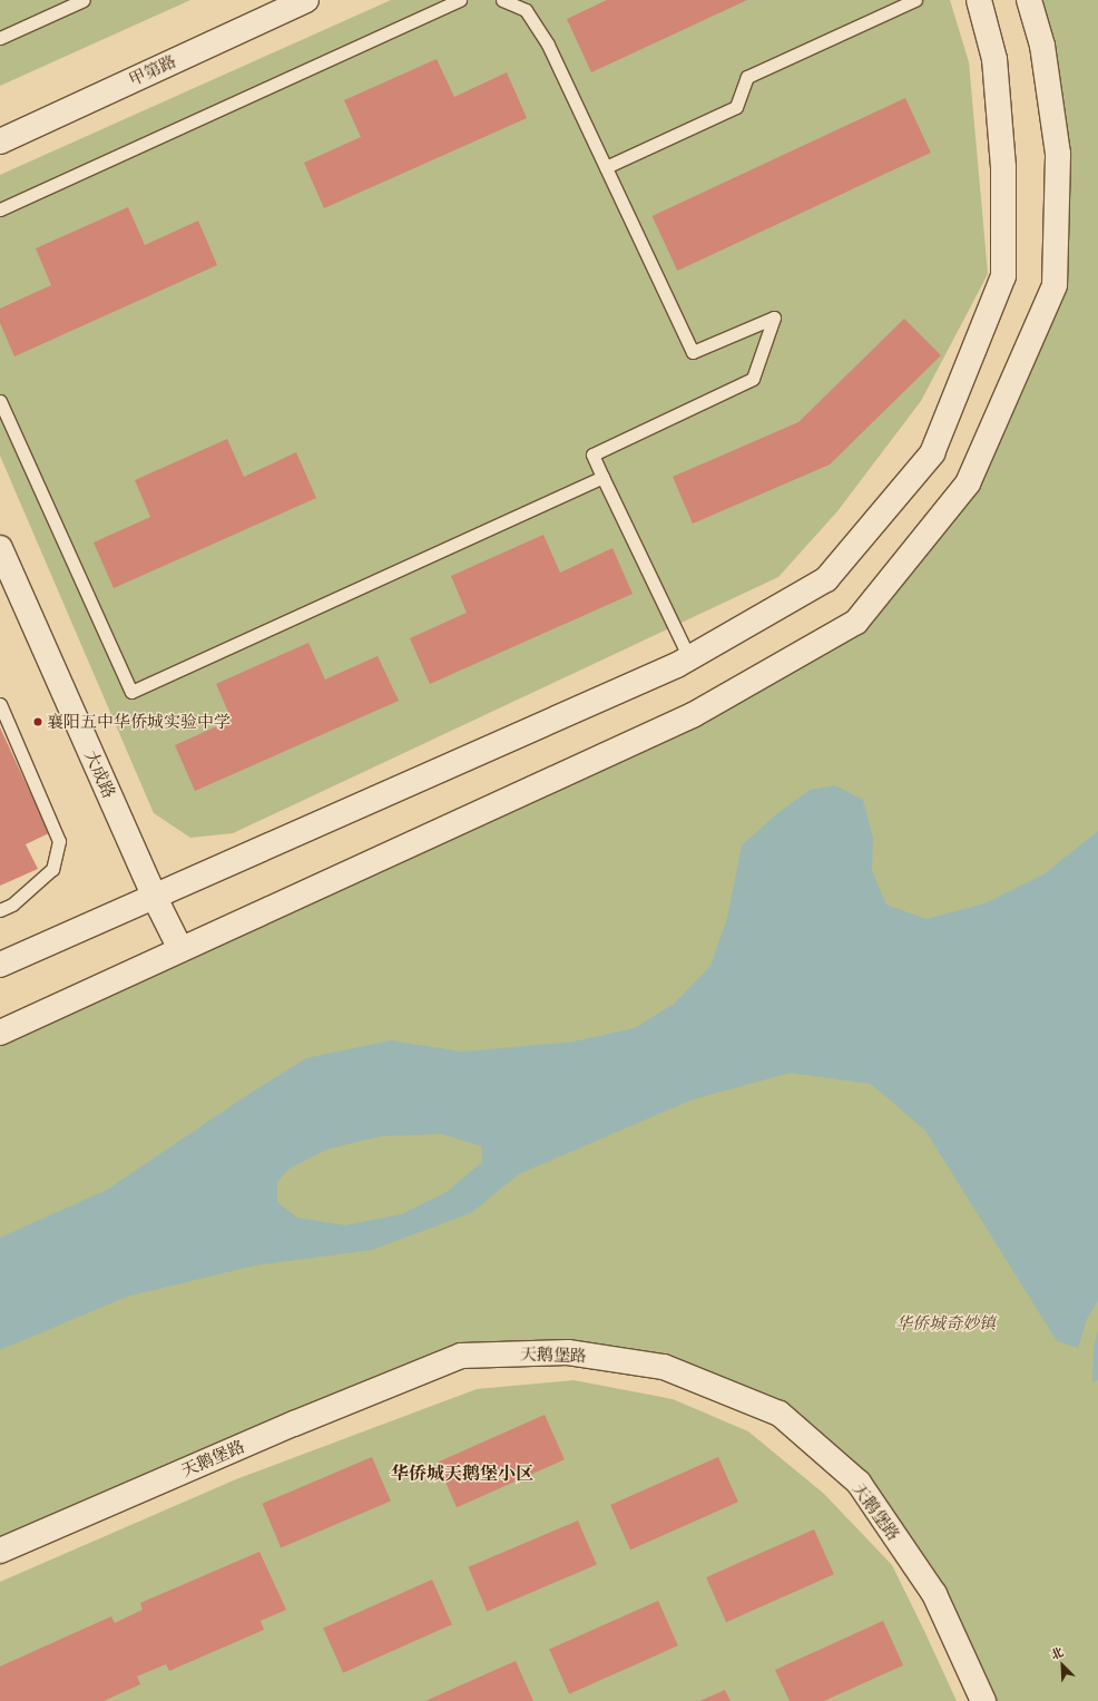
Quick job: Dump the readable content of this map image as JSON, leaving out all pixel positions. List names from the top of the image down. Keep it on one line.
{"streets":{"street":["甲第路","大成路","天鹅堡路"]},"districts":["华侨城天鹅堡小区"],"parks":["华侨城奇妙镇"],"places":["襄阳五中华侨城实验中学"],"north":"top left"}
